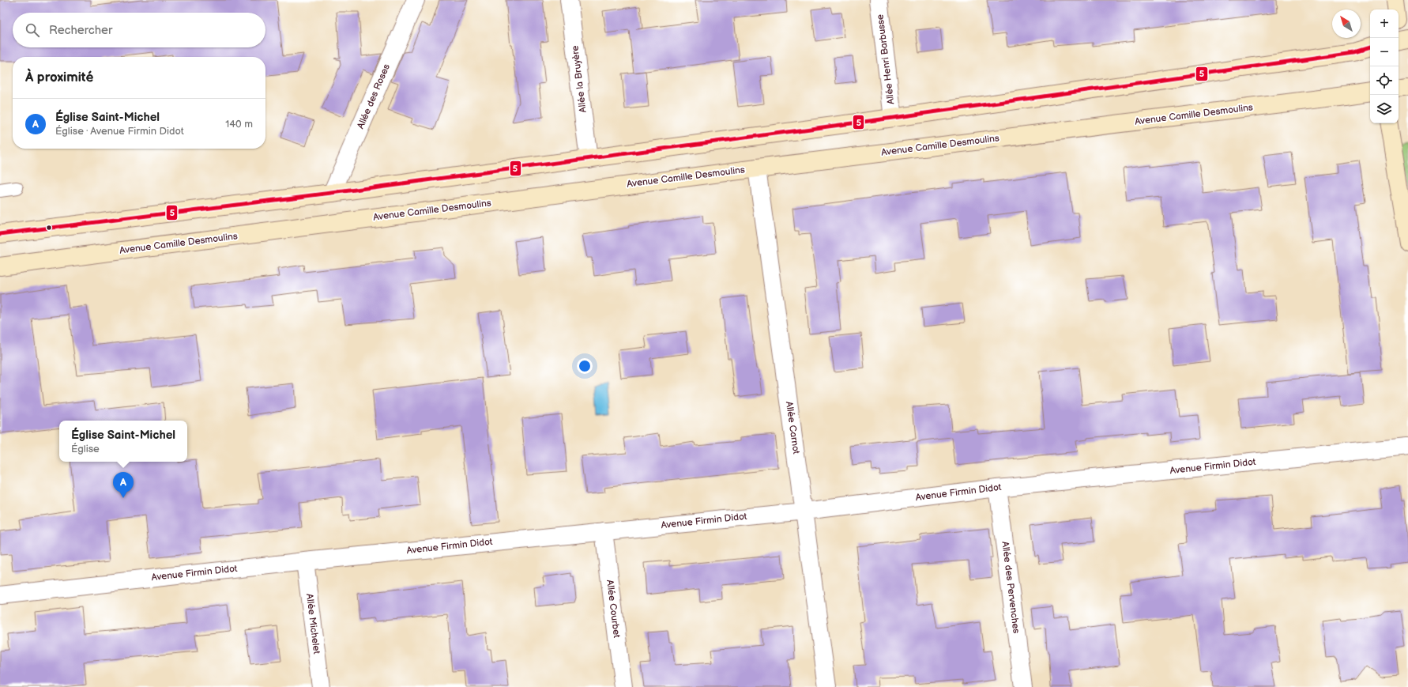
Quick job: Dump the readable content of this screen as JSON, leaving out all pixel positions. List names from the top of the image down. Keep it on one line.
{"streets":{"main road":["Avenue Camille Desmoulins"],"street":["Allée Henri Barbusse","Allée la Bruyère","Allée des Roses","Allée Carnot","Avenue Firmin Didot","Allée des Pervenches","Allée Courbet","Allée Michelet"]},"crossings":[["Avenue Camille Desmoulins","Allée Carnot"],["Allée Carnot","Avenue Firmin Didot"],["Avenue Firmin Didot","Allée des Pervenches"],["Avenue Firmin Didot","Allée Courbet"],["Avenue Firmin Didot","Allée Michelet"]],"lines":["transit line 5"],"north":"top left","page":{"map_buttons":["+","−"],"search":"Rechercher","heading":"À proximité","list":[{"mark":"A","name":"Église Saint-Michel","note":"Église · Avenue Firmin Didot","value":"140 m"}],"popup":["Église Saint-Michel","Église"],"pins":"A"}}
